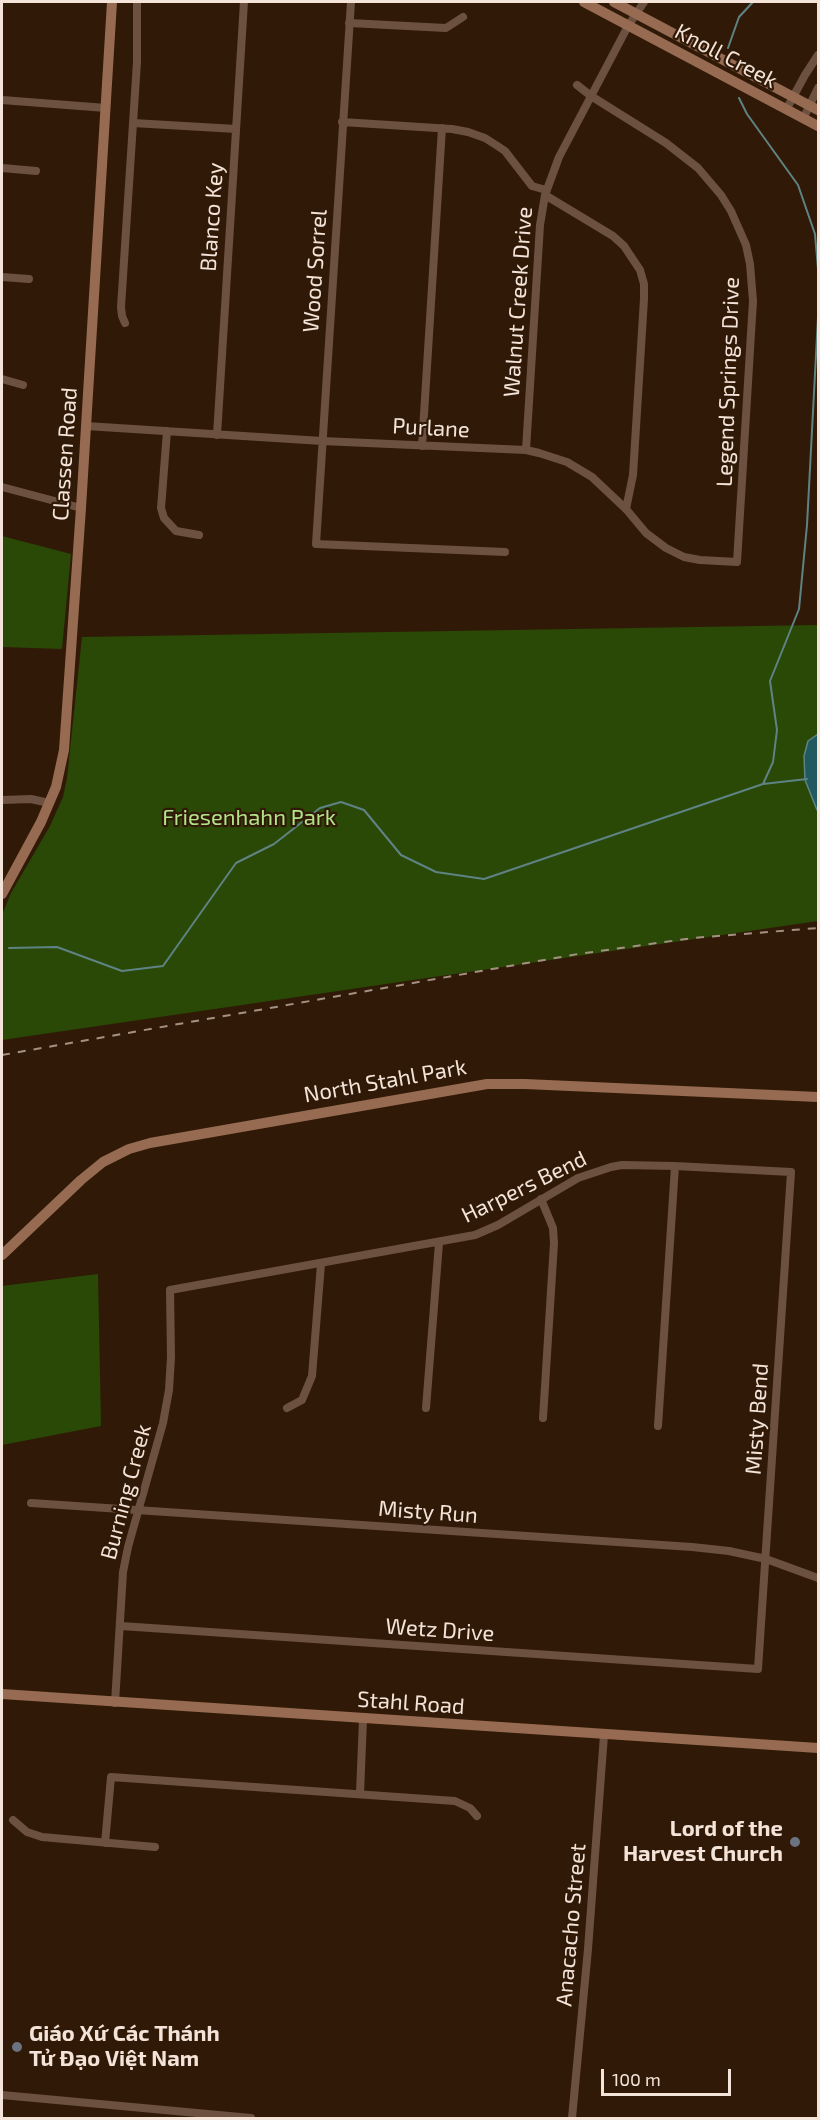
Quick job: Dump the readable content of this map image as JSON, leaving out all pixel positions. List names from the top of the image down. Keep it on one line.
{"streets":{"street":["Knoll Creek","Blanco Key","Wood Sorrel","Walnut Creek Drive","Legend Springs Drive","Purlane","Classen Road","North Stahl Park","Harpers Bend","Misty Bend","Burning Creek","Misty Run","Wetz Drive","Stahl Road","Anacacho Street"]},"crossings":[["Knoll Creek","Walnut Creek Drive"],["Blanco Key","Purlane"],["Wood Sorrel","Purlane"],["Walnut Creek Drive","Legend Springs Drive"],["Walnut Creek Drive","Purlane"],["Legend Springs Drive","Purlane"],["Purlane","Classen Road"],["Harpers Bend","Misty Bend"],["Harpers Bend","Burning Creek"],["Misty Bend","Misty Run"],["Misty Bend","Wetz Drive"],["Burning Creek","Misty Run"],["Burning Creek","Wetz Drive"],["Burning Creek","Stahl Road"],["Stahl Road","Anacacho Street"]],"parks":["Friesenhahn Park"],"places":["Lord of the Harvest Church","Giáo Xứ Các Thánh Tử Đạo Việt Nam"],"scale_bar":"100 m"}
